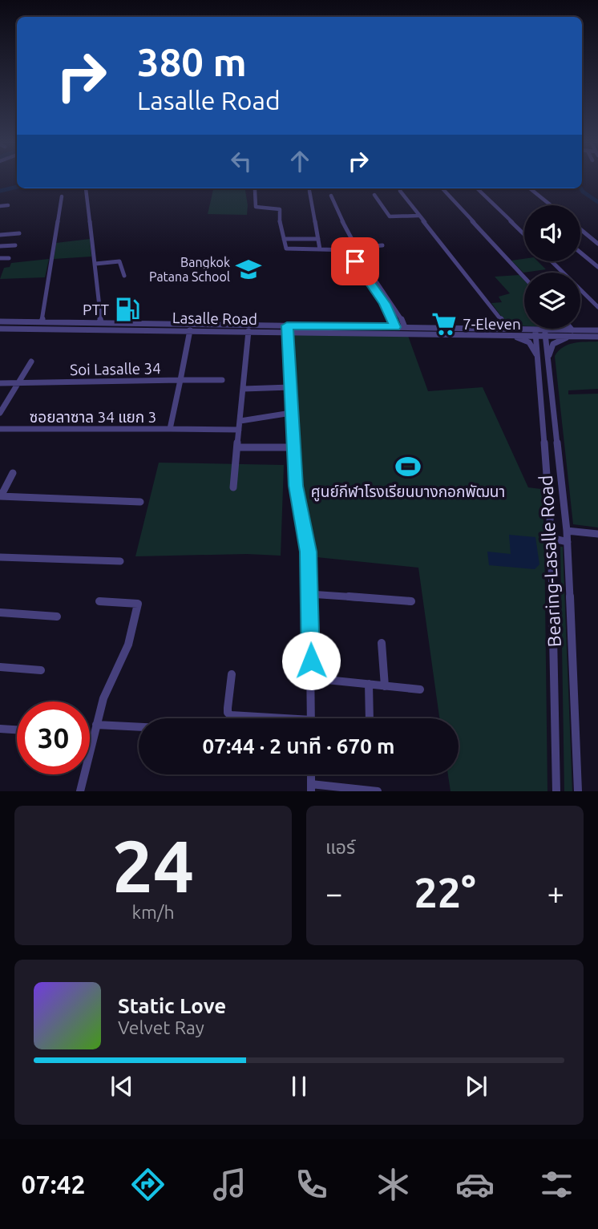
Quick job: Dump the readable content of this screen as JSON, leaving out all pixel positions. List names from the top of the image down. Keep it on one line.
{"streets":{"street":["Lasalle Road","Soi Lasalle 34","ซอยลาซาล 34 แยก 3","Bearing-Lasalle Road"]},"crossings":[["Lasalle Road","Soi Lasalle 34"],["Lasalle Road","Bearing-Lasalle Road"],["Soi Lasalle 34","ซอยลาซาล 34 แยก 3"]],"places":{"school or university":["Bangkok Patana School"],"fuel station":["PTT"],"supermarket":["7-Eleven"],"sports":["ศูนย์กีฬาโรงเรียนบางกอกพัฒนา"]},"page":{"turn":["380 m","Lasalle Road"],"limit":"30","trip":"07:44 · 2 นาที · 670 m","tile":[["24","km/h"],"แอร์"],"heat":["−","22°","+"],"song":["Static Love","Velvet Ray"],"tabs":"07:42"}}
